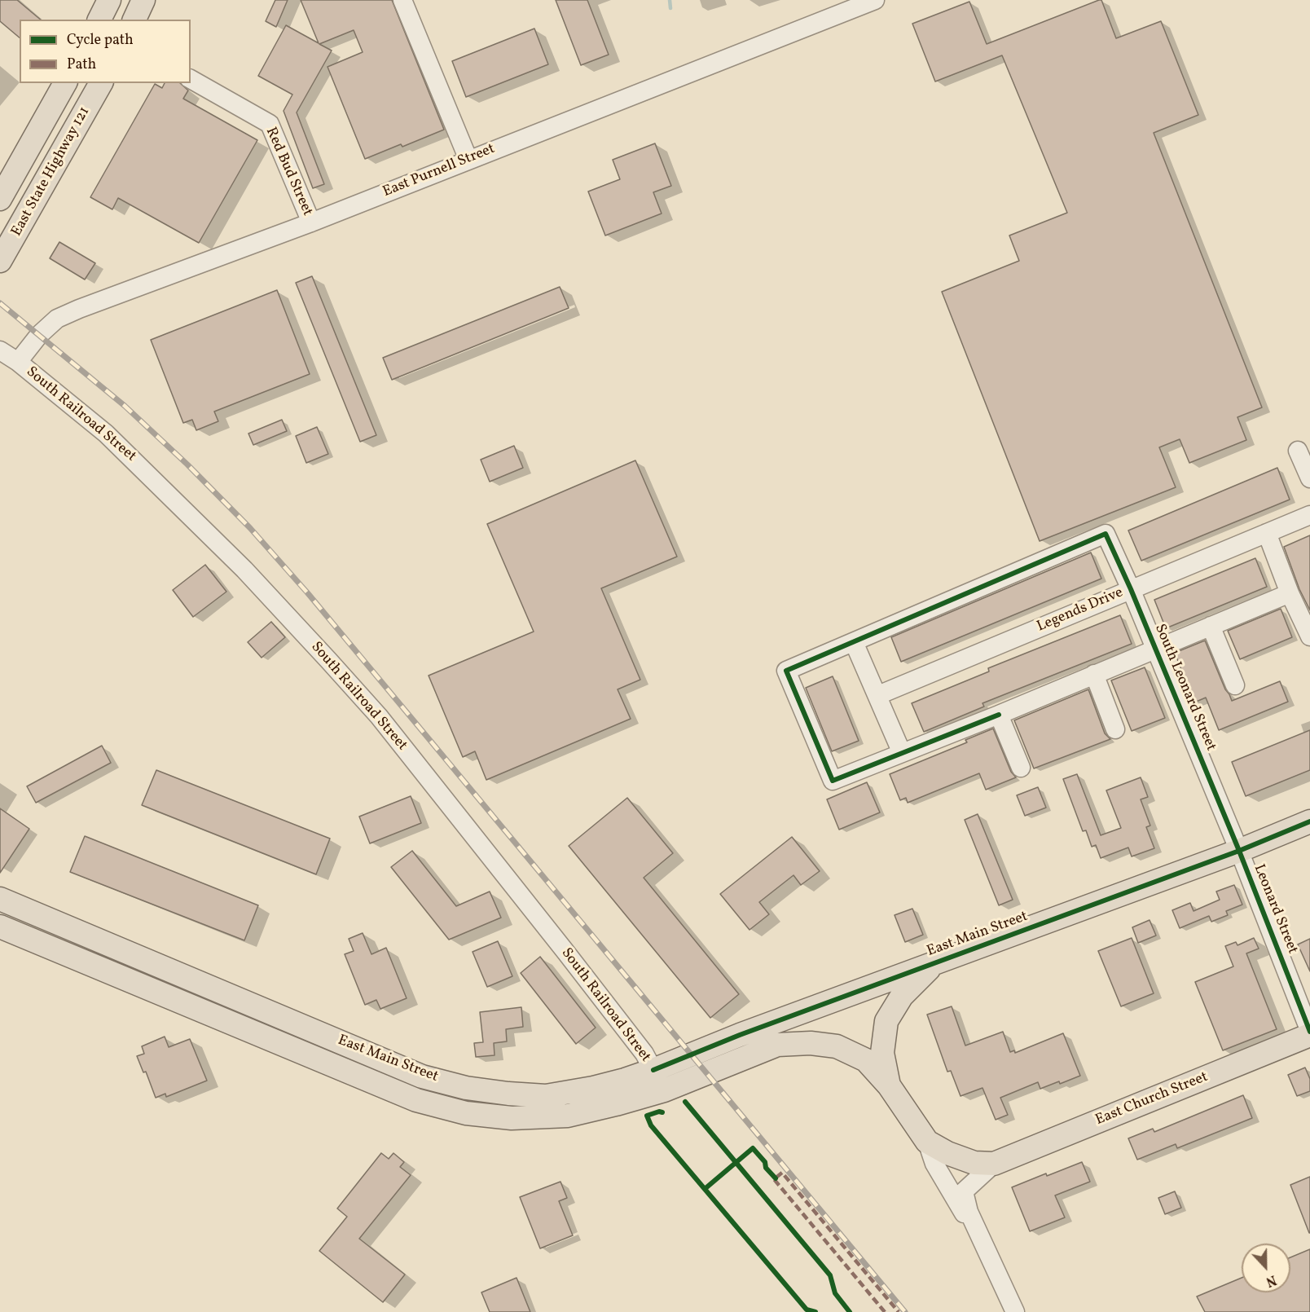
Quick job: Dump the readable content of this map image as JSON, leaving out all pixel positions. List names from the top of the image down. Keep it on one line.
{"streets":{"main road":["East State Highway 121","East Main Street","East Church Street"],"street":["East Purnell Street","Red Bud Street","South Railroad Street","Legends Drive","South Leonard Street","Leonard Street"]},"crossings":[["East Purnell Street","Red Bud Street"],["East Purnell Street","South Railroad Street"],["South Railroad Street","East Main Street"],["Legends Drive","South Leonard Street"],["South Leonard Street","Leonard Street"],["South Leonard Street","East Main Street"],["Leonard Street","East Main Street"],["Leonard Street","East Church Street"]],"legend":["Cycle path","Path"],"north":"bottom"}
